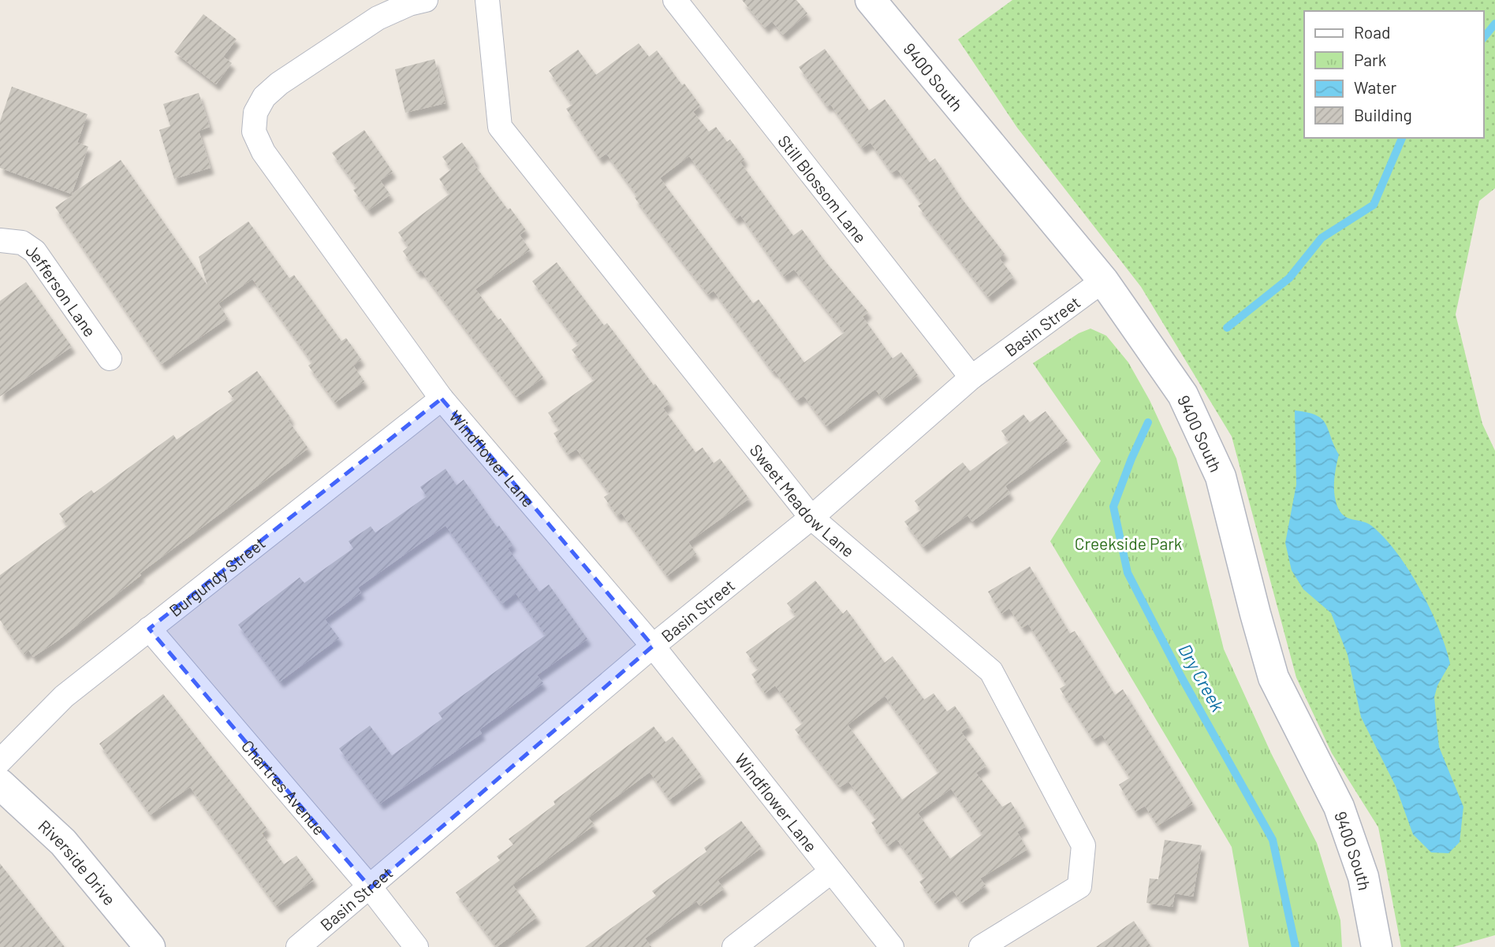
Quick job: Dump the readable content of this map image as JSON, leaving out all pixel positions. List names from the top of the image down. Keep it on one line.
{"streets":{"street":["9400 South","Still Blossom Lane","Jefferson Lane","Basin Street","Windflower Lane","Sweet Meadow Lane","Burgundy Street","Chartres Avenue","Riverside Drive"]},"crossings":[["9400 South","Basin Street"],["Still Blossom Lane","Basin Street"],["Basin Street","Windflower Lane"],["Basin Street","Sweet Meadow Lane"],["Basin Street","Chartres Avenue"],["Windflower Lane","Burgundy Street"],["Burgundy Street","Chartres Avenue"]],"water":["Dry Creek"],"parks":["Creekside Park"],"legend":["Road","Park","Water","Building"]}
